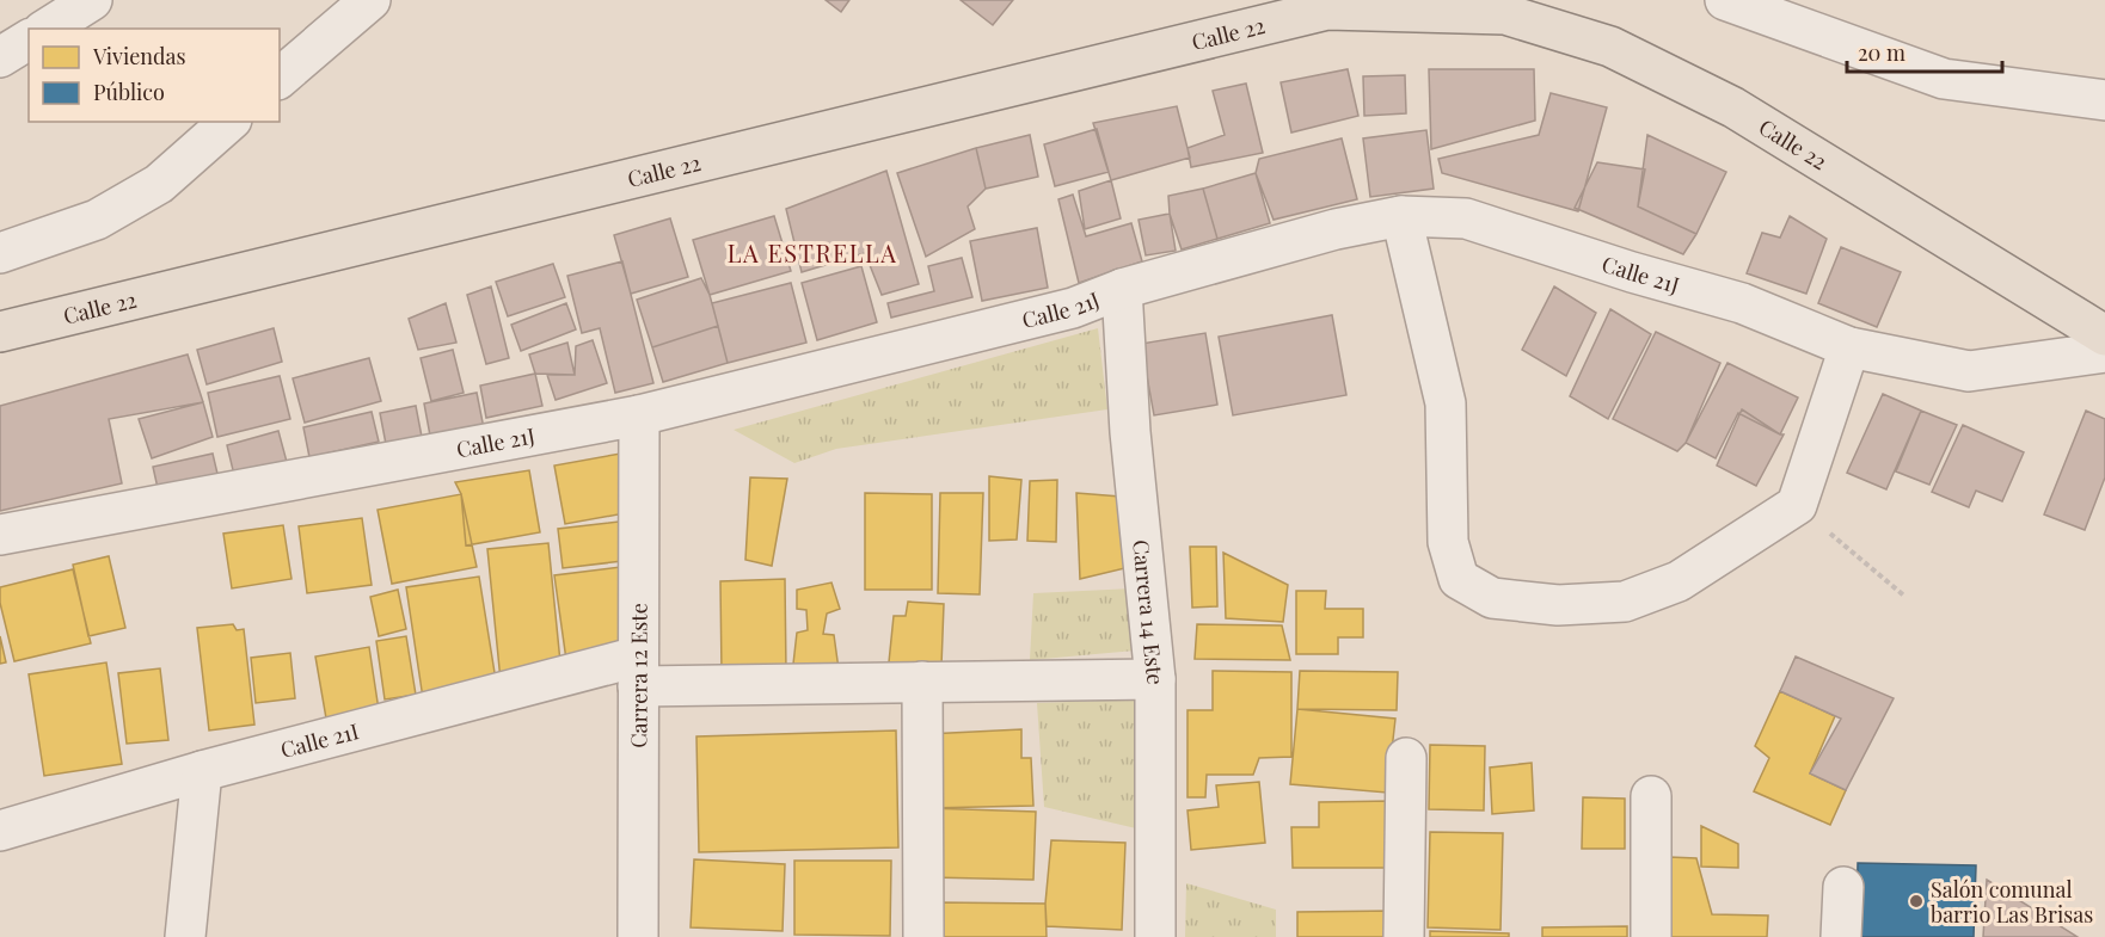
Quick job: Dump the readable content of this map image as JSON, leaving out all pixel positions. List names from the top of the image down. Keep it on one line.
{"streets":{"main road":["Calle 22"],"street":["Calle 21J","Carrera 14 Este","Carrera 12 Este","Calle 21I"]},"crossings":[["Calle 21J","Carrera 14 Este"],["Calle 21J","Carrera 12 Este"],["Carrera 14 Este","Calle 21I"],["Carrera 12 Este","Calle 21I"]],"districts":["LA ESTRELLA"],"places":["Salón comunal barrio Las Brisas"],"legend":["Viviendas","Público"],"scale_bar":"20 m"}
